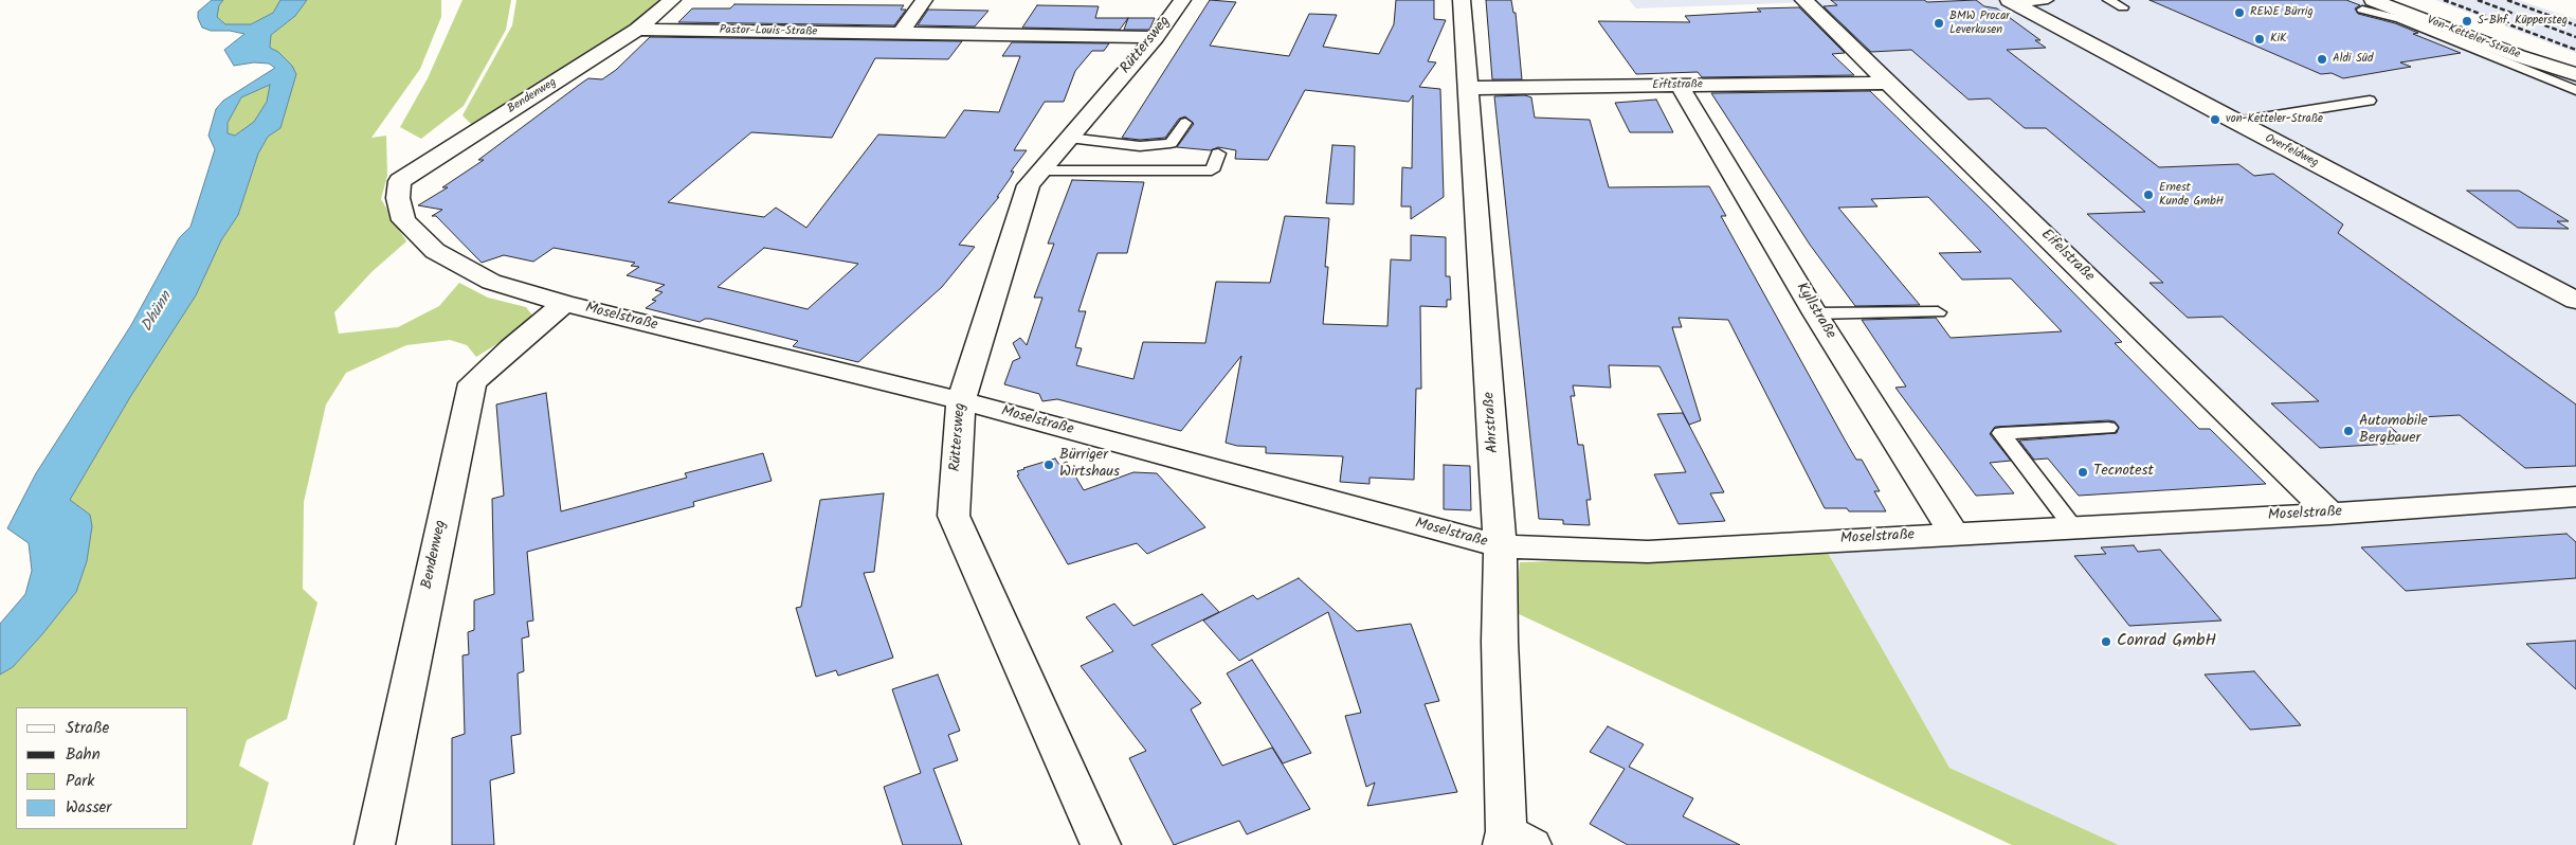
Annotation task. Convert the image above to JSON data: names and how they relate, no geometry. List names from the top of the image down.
{
  "streets": {
    "street": [
      "Pastor-Louis-Straße",
      "Von-Ketteler-Straße",
      "Rüttersweg",
      "Erftstraße",
      "Bendenweg",
      "Overfeldweg",
      "Eifelstraße",
      "Kyllstraße",
      "Moselstraße",
      "Ahrstraße"
    ]
  },
  "crossings": [
    ["Pastor-Louis-Straße", "Rüttersweg"],
    ["Pastor-Louis-Straße", "Bendenweg"],
    ["Rüttersweg", "Moselstraße"],
    ["Erftstraße", "Eifelstraße"],
    ["Erftstraße", "Kyllstraße"],
    ["Erftstraße", "Ahrstraße"],
    ["Bendenweg", "Moselstraße"],
    ["Eifelstraße", "Moselstraße"],
    ["Kyllstraße", "Moselstraße"],
    ["Moselstraße", "Ahrstraße"]
  ],
  "water": ["Dhünn"],
  "places": [
    "REWE Bürrig",
    "S-Bhf. Küppersteg",
    "BMW Procar Leverkusen",
    "KiK",
    "Aldi Süd",
    "von-Ketteler-Straße",
    "Ernest Kunde GmbH",
    "Automobile Bergbauer",
    "Bürriger Wirtshaus",
    "Tecnotest",
    "Conrad GmbH"
  ],
  "legend": [
    "Straße",
    "Bahn",
    "Park",
    "Wasser"
  ]
}
